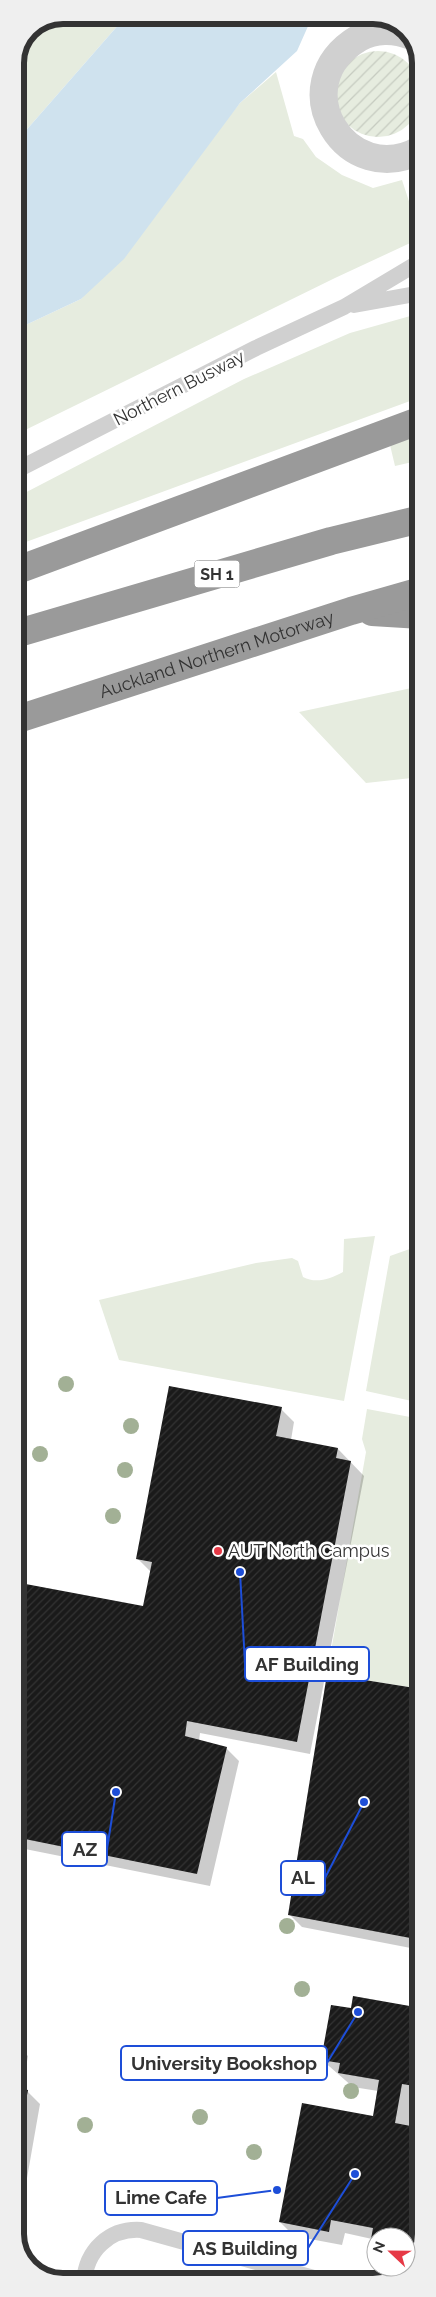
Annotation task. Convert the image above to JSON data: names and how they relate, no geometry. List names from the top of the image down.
{
  "streets": {
    "highway": ["SH 1", "Auckland Northern Motorway"],
    "lane": ["Northern Busway"]
  },
  "places": [
    "AUT North Campus",
    "AF Building",
    "AZ",
    "AL",
    "University Bookshop",
    "AS Building",
    "Lime Cafe"
  ],
  "north": "left"
}
